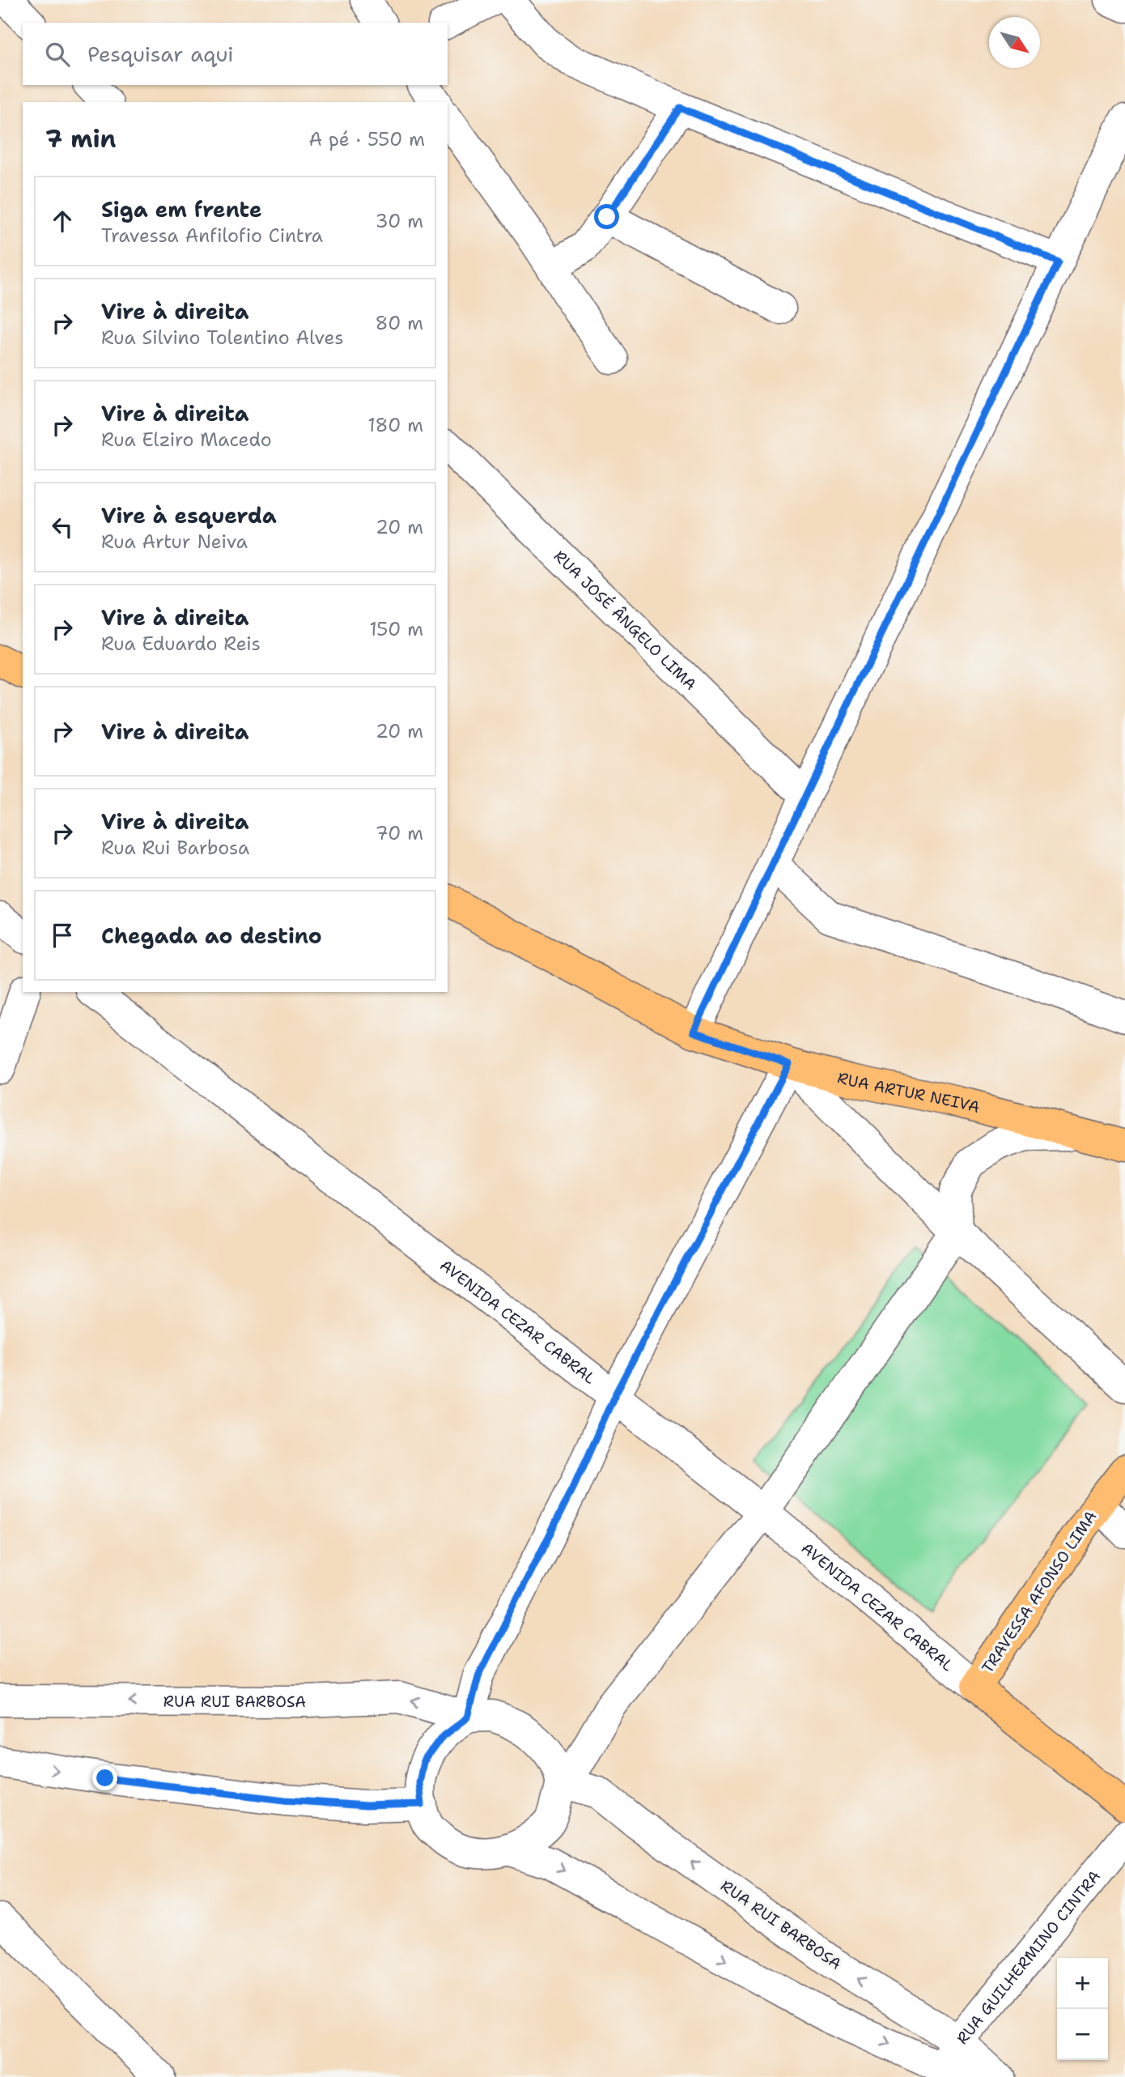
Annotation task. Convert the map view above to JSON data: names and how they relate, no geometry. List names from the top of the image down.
{
  "streets": {
    "main road": ["RUA ARTUR NEIVA", "AVENIDA CEZAR CABRAL", "TRAVESSA AFONSO LIMA"],
    "street": ["RUA JOSÉ ÂNGELO LIMA", "RUA RUI BARBOSA", "RUA GUILHERMINO CINTRA"]
  },
  "crossings": [
    ["AVENIDA CEZAR CABRAL", "TRAVESSA AFONSO LIMA"],
    ["RUA RUI BARBOSA", "RUA GUILHERMINO CINTRA"]
  ],
  "north": "bottom right",
  "page": {
    "search": "Pesquisar aqui",
    "heading": ["7 min", "A pé · 550 m"],
    "list": [
      ["Siga em frente", "Travessa Anfilofio Cintra", "30 m"],
      ["Vire à direita", "Rua Silvino Tolentino Alves", "80 m"],
      ["Vire à direita", "Rua Elziro Macedo", "180 m"],
      ["Vire à esquerda", "Rua Artur Neiva", "20 m"],
      ["Vire à direita", "Rua Eduardo Reis", "150 m"],
      ["Vire à direita", "20 m"],
      ["Vire à direita", "Rua Rui Barbosa", "70 m"],
      "Chegada ao destino"
    ],
    "map_buttons": ["+", "−"]
  }
}
